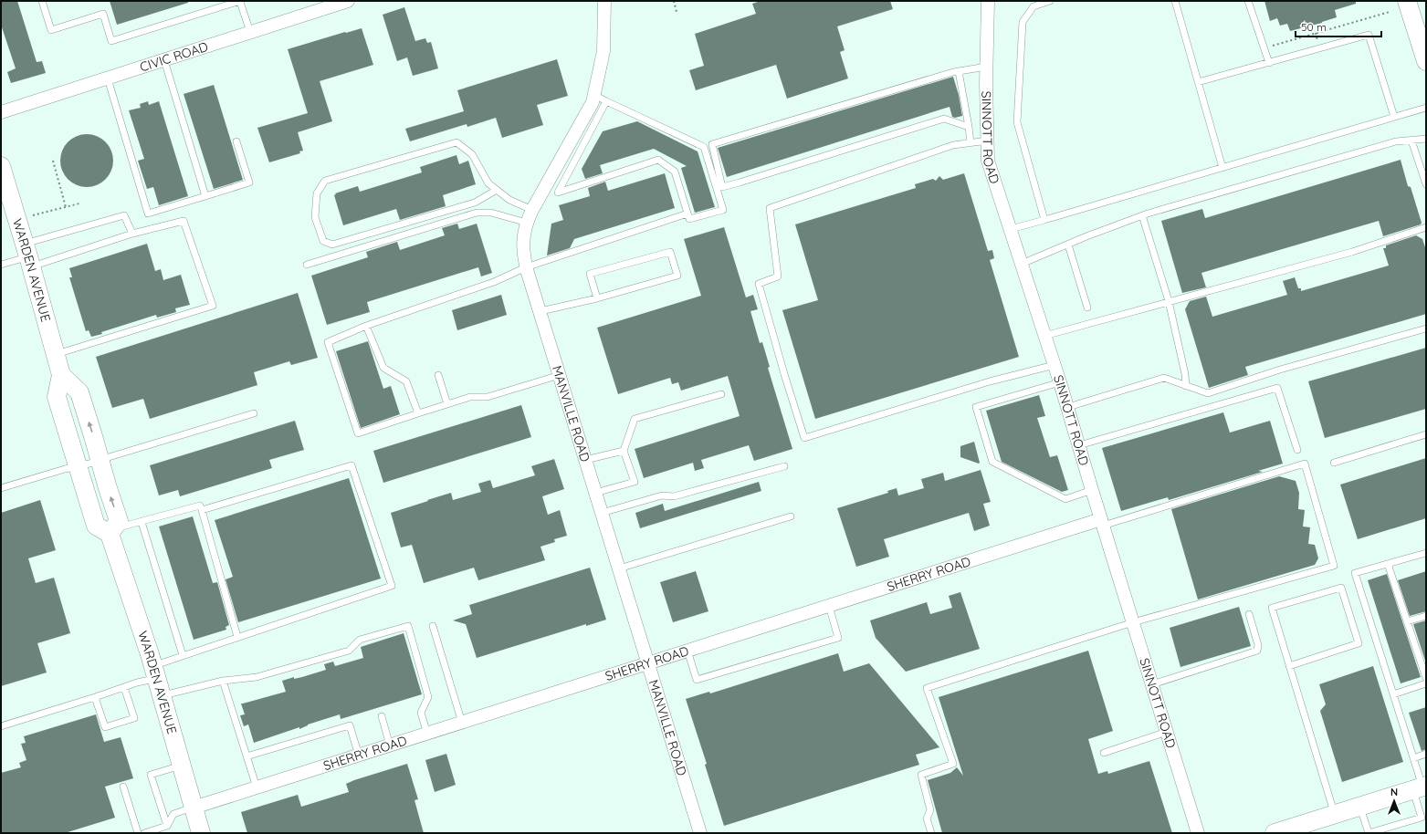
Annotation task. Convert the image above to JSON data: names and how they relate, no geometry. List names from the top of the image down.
{
  "streets": {
    "main road": ["WARDEN AVENUE"],
    "street": [
      "CIVIC ROAD",
      "SINNOTT ROAD",
      "MANVILLE ROAD",
      "SHERRY ROAD"
    ]
  },
  "crossings": [
    ["SINNOTT ROAD", "SHERRY ROAD"],
    ["WARDEN AVENUE", "SHERRY ROAD"],
    ["MANVILLE ROAD", "SHERRY ROAD"]
  ],
  "scale_bar": "50 m",
  "north": "top"
}
